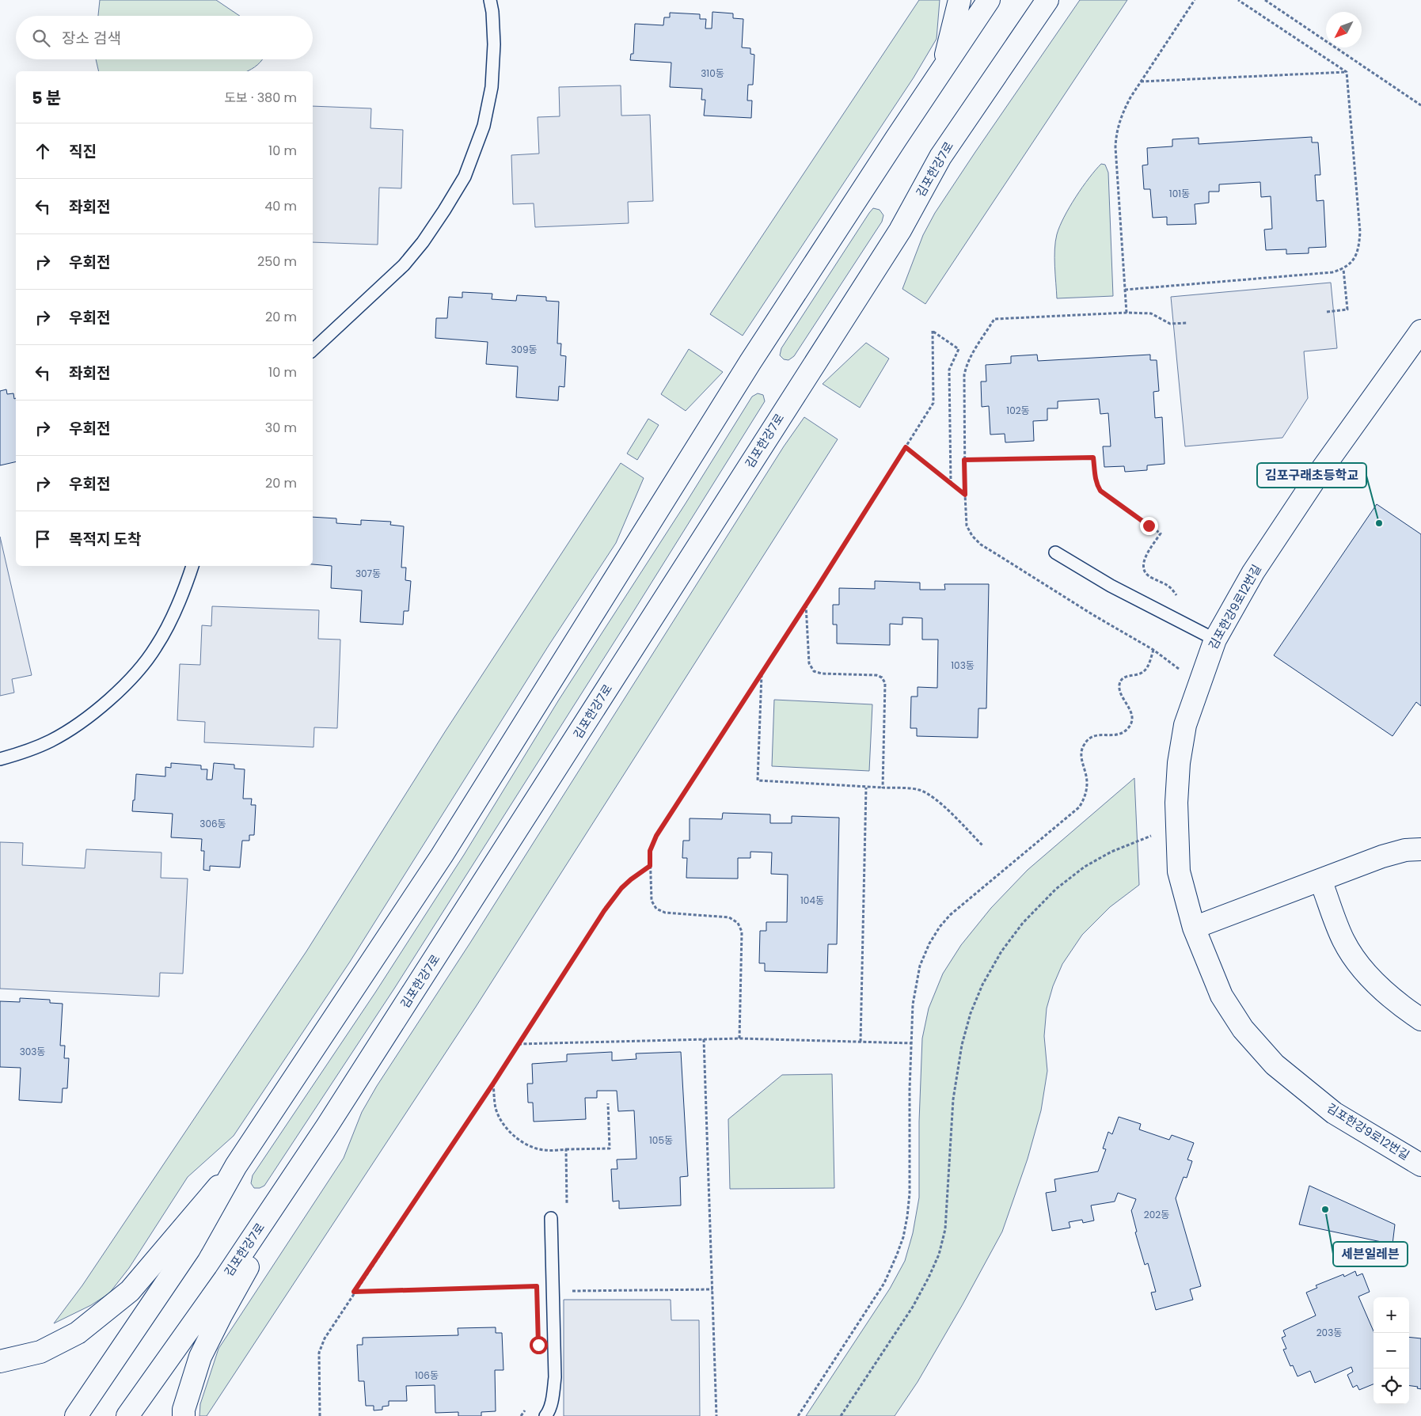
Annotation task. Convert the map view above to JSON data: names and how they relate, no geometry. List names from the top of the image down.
{
  "streets": {
    "main road": ["김포한강7로", "김포한강9로12번길"]
  },
  "places": ["김포구래초등학교", "세븐일레븐"],
  "house_numbers": [
    "310동",
    "101동",
    "309동",
    "102동",
    "307동",
    "103동",
    "306동",
    "104동",
    "303동",
    "105동",
    "202동",
    "203동",
    "106동"
  ],
  "north": "bottom left",
  "page": {
    "search": "장소 검색",
    "heading": ["5 분", "도보 · 380 m"],
    "list": [
      ["직진", "10 m"],
      ["좌회전", "40 m"],
      ["우회전", "250 m"],
      ["우회전", "20 m"],
      ["좌회전", "10 m"],
      ["우회전", "30 m"],
      ["우회전", "20 m"],
      "목적지 도착"
    ],
    "map_buttons": ["+", "−"]
  }
}
